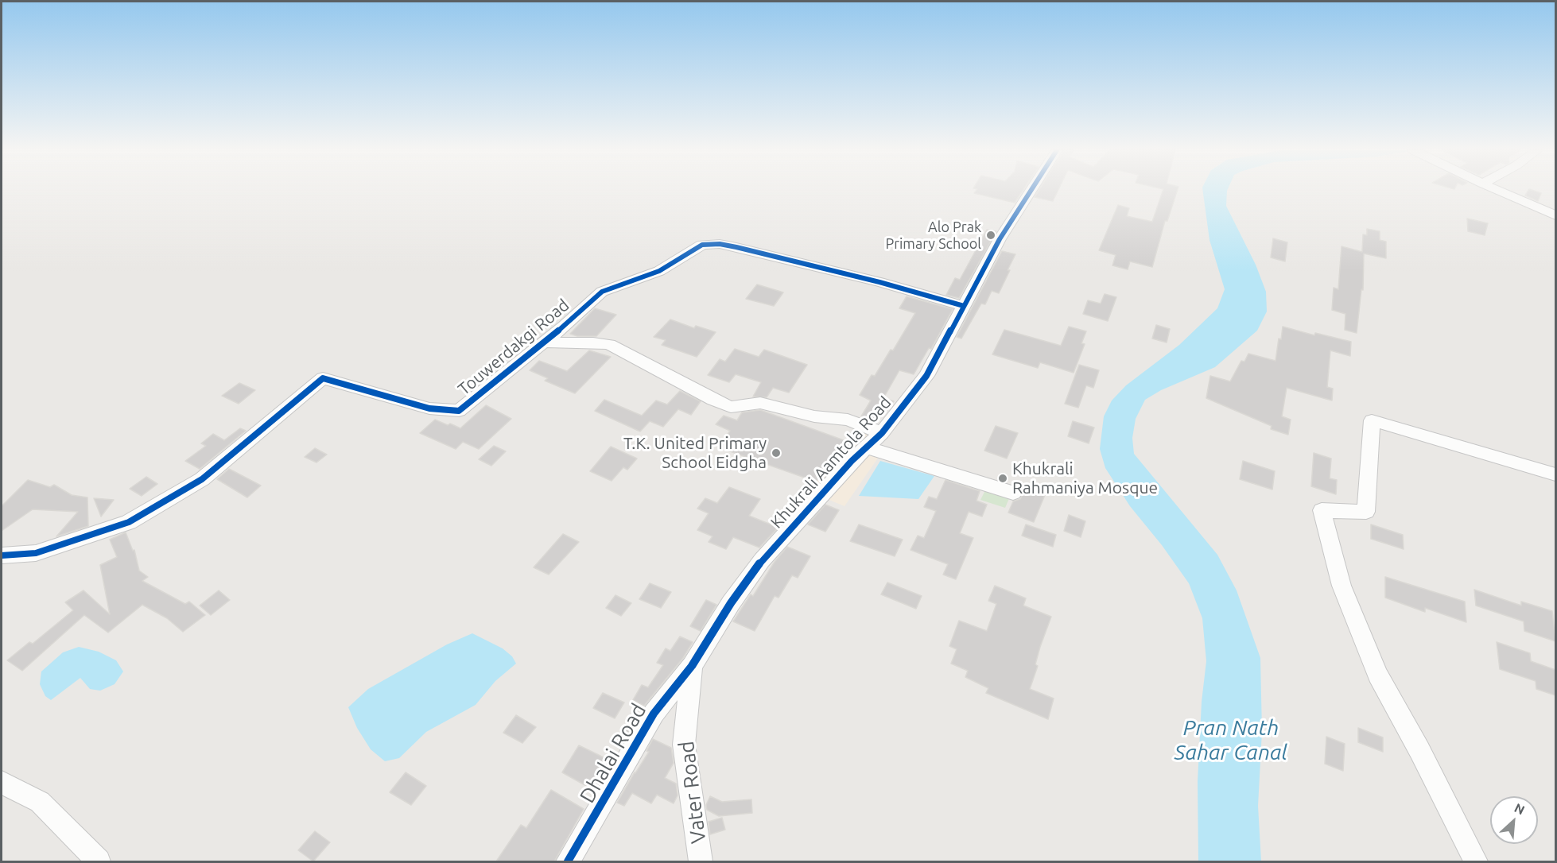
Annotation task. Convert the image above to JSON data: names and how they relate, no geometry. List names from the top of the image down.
{
  "streets": {
    "street": [
      "Touwerdakgi Road",
      "Khukrali Aamtola Road",
      "Dhalai Road",
      "Vater Road"
    ]
  },
  "crossings": [
    ["Touwerdakgi Road", "Khukrali Aamtola Road"],
    ["Khukrali Aamtola Road", "Dhalai Road"],
    ["Khukrali Aamtola Road", "Vater Road"],
    ["Dhalai Road", "Vater Road"]
  ],
  "water": ["Pran Nath Sahar Canal"],
  "places": ["Alo Prak Primary School", "T.K. United Primary School Eidgha", "Khukrali Rahmaniya Mosque"],
  "north": "top right"
}
